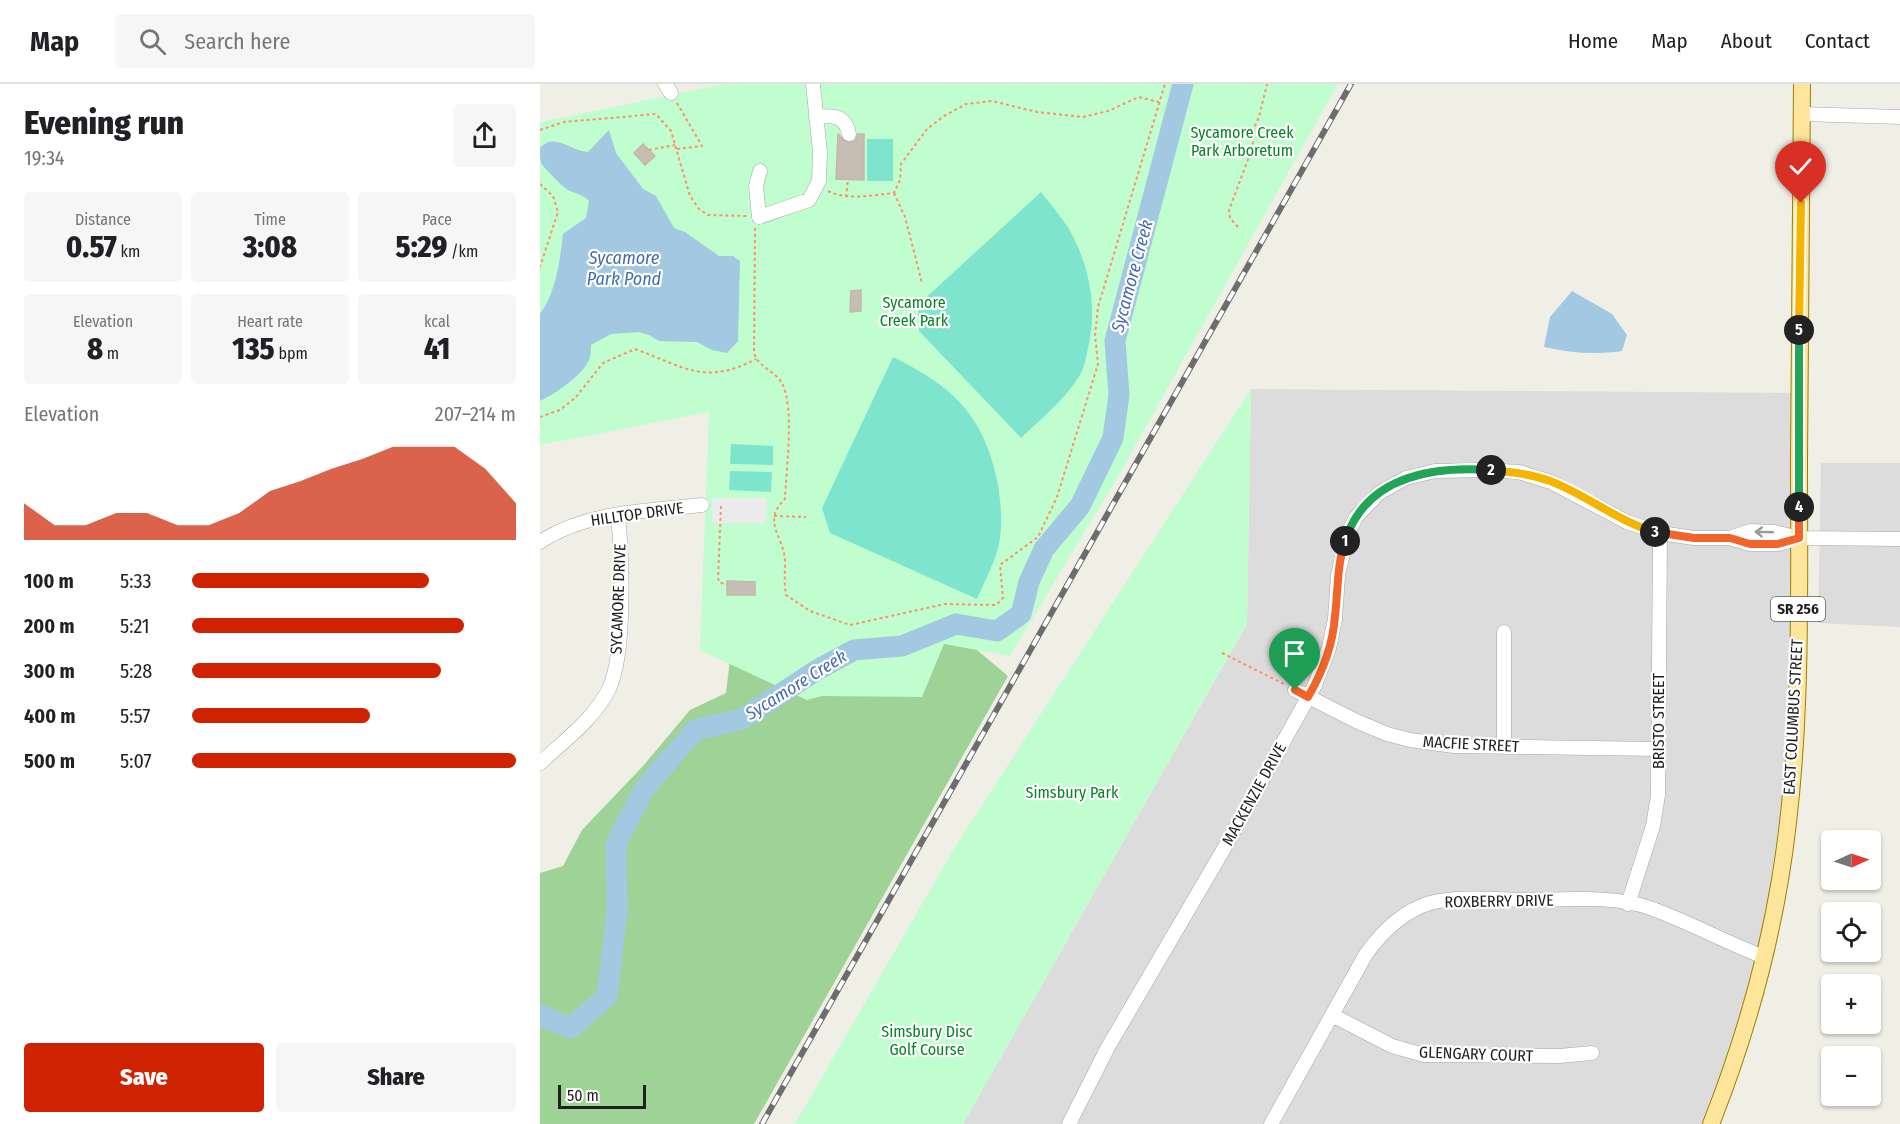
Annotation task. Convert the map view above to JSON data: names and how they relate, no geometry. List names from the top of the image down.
{
  "streets": {
    "main road": ["SR 256", "EAST COLUMBUS STREET"],
    "street": [
      "HILLTOP DRIVE",
      "SYCAMORE DRIVE",
      "BRISTO STREET",
      "MACFIE STREET",
      "MACKENZIE DRIVE",
      "ROXBERRY DRIVE",
      "GLENGARY COURT"
    ]
  },
  "crossings": [
    ["HILLTOP DRIVE", "SYCAMORE DRIVE"],
    ["EAST COLUMBUS STREET", "MACKENZIE DRIVE"],
    ["EAST COLUMBUS STREET", "ROXBERRY DRIVE"],
    ["BRISTO STREET", "MACFIE STREET"],
    ["BRISTO STREET", "MACKENZIE DRIVE"],
    ["BRISTO STREET", "ROXBERRY DRIVE"],
    ["MACFIE STREET", "MACKENZIE DRIVE"],
    ["ROXBERRY DRIVE", "GLENGARY COURT"]
  ],
  "water": ["Sycamore Park Pond", "Sycamore Creek"],
  "parks": [
    "Sycamore Creek Park Arboretum",
    "Sycamore Creek Park",
    "Simsbury Park",
    "Simsbury Disc Golf Course"
  ],
  "scale_bar": "50 m",
  "north": "right",
  "page": {
    "header": "Map",
    "search": "Search here",
    "nav": [
      "Home",
      "Map",
      "About",
      "Contact"
    ],
    "heading": ["Evening run", "19:34"],
    "stats": [
      ["Distance", "0.57 km"],
      ["Time", "3:08"],
      ["Pace", "5:29 /km"],
      ["Elevation", "8 m"],
      ["Heart rate", "135 bpm"],
      ["kcal", "41"]
    ],
    "pins": [
      "5",
      "2",
      "4",
      "3",
      "1"
    ],
    "chart": ["Elevation", "207–214 m"],
    "list": [
      {
        "name": "100 m",
        "note": "5:33"
      },
      {
        "name": "200 m",
        "note": "5:21"
      },
      {
        "name": "300 m",
        "note": "5:28"
      },
      {
        "name": "400 m",
        "note": "5:57"
      },
      {
        "name": "500 m",
        "note": "5:07"
      }
    ],
    "map_buttons": ["+", "−"],
    "buttons": ["Save", "Share"],
    "scale": "50 m"
  }
}
